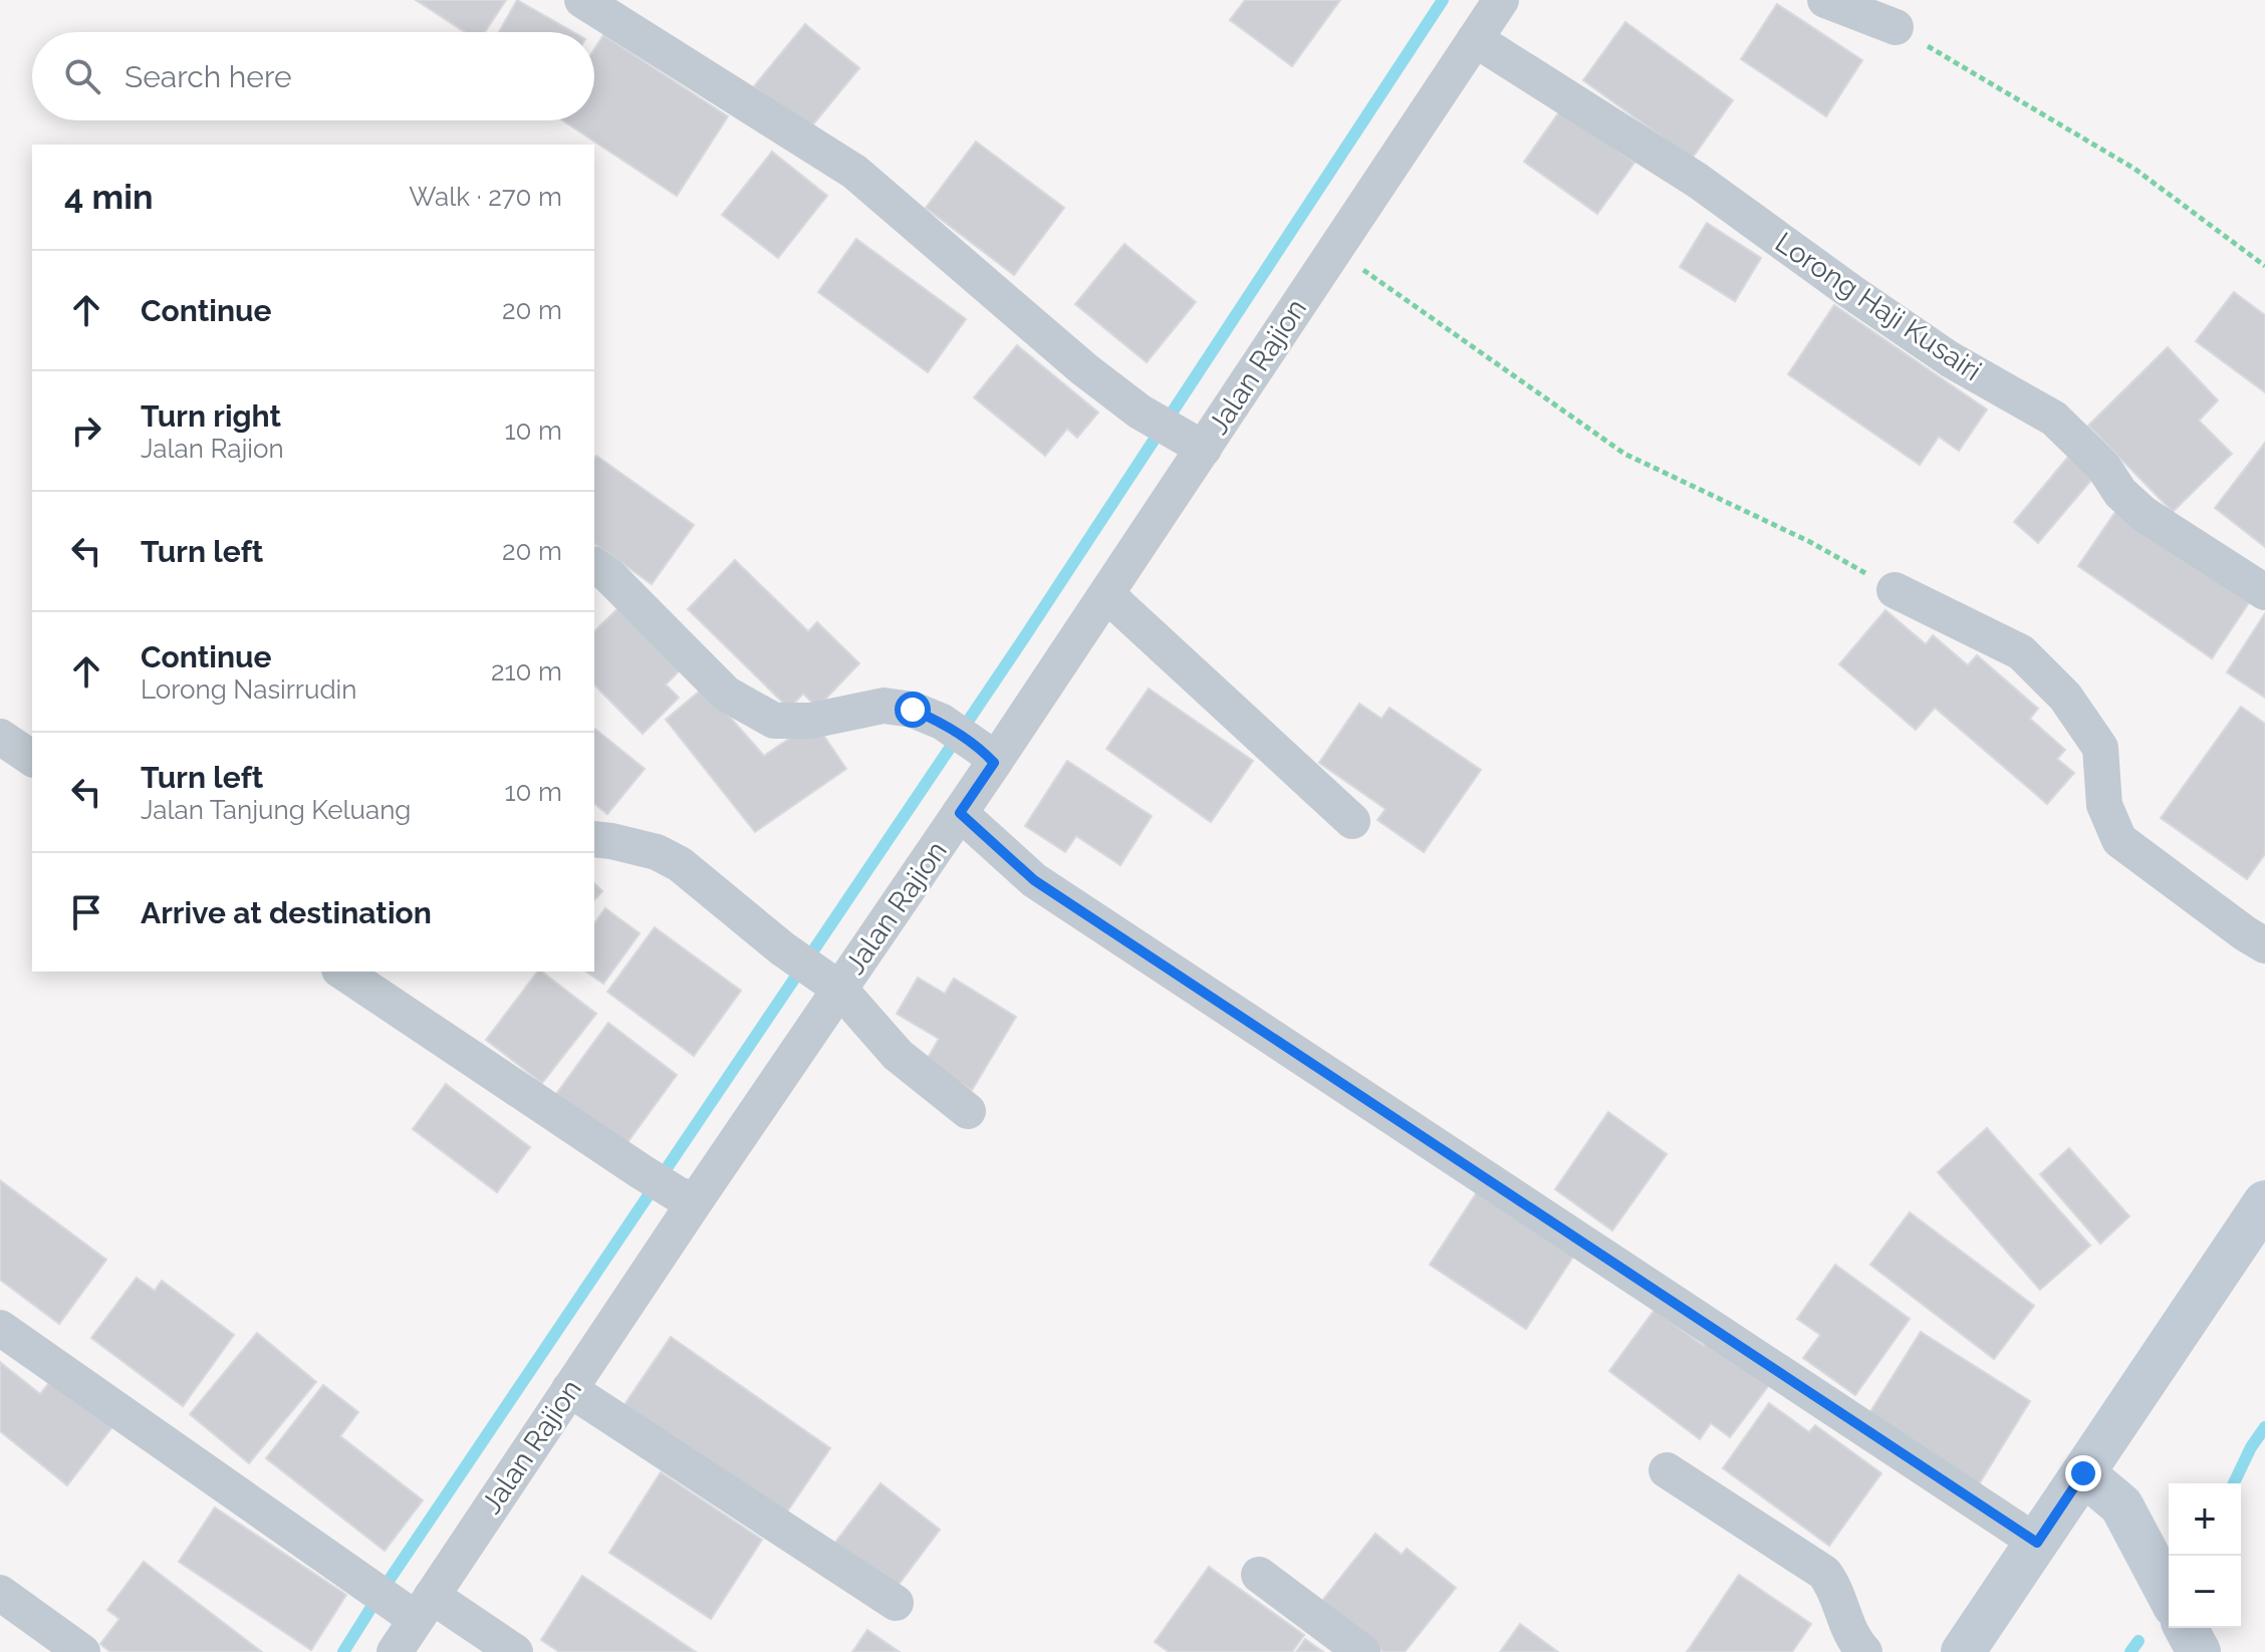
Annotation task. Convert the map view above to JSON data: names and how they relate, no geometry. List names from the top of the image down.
{
  "streets": {
    "street": ["Lorong Haji Kusairi", "Jalan Rajion"]
  },
  "crossings": [
    ["Lorong Haji Kusairi", "Jalan Rajion"]
  ],
  "page": {
    "search": "Search here",
    "heading": ["4 min", "Walk · 270 m"],
    "list": [
      ["Continue", "20 m"],
      ["Turn right", "Jalan Rajion", "10 m"],
      ["Turn left", "20 m"],
      ["Continue", "Lorong Nasirrudin", "210 m"],
      ["Turn left", "Jalan Tanjung Keluang", "10 m"],
      "Arrive at destination"
    ],
    "map_buttons": ["+", "−"]
  }
}
